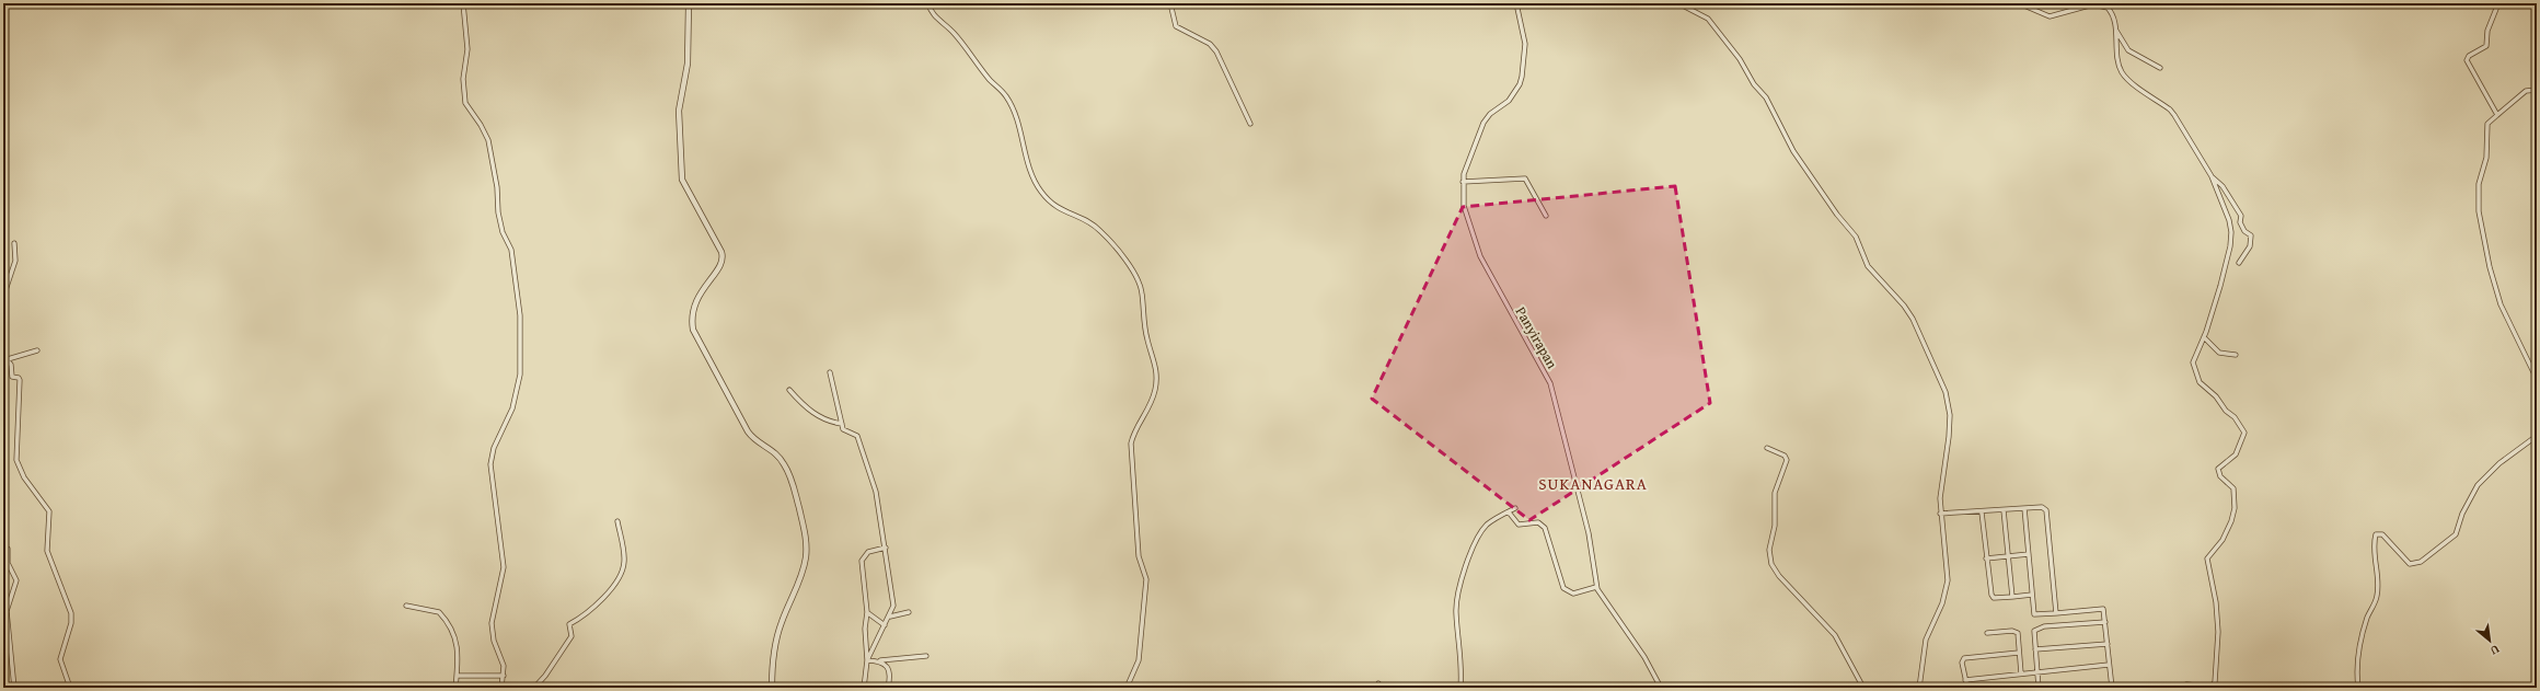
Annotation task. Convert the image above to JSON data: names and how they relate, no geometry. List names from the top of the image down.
{
  "streets": {
    "street": ["Panyirapan"]
  },
  "districts": ["SUKANAGARA"],
  "north": "bottom right"
}
